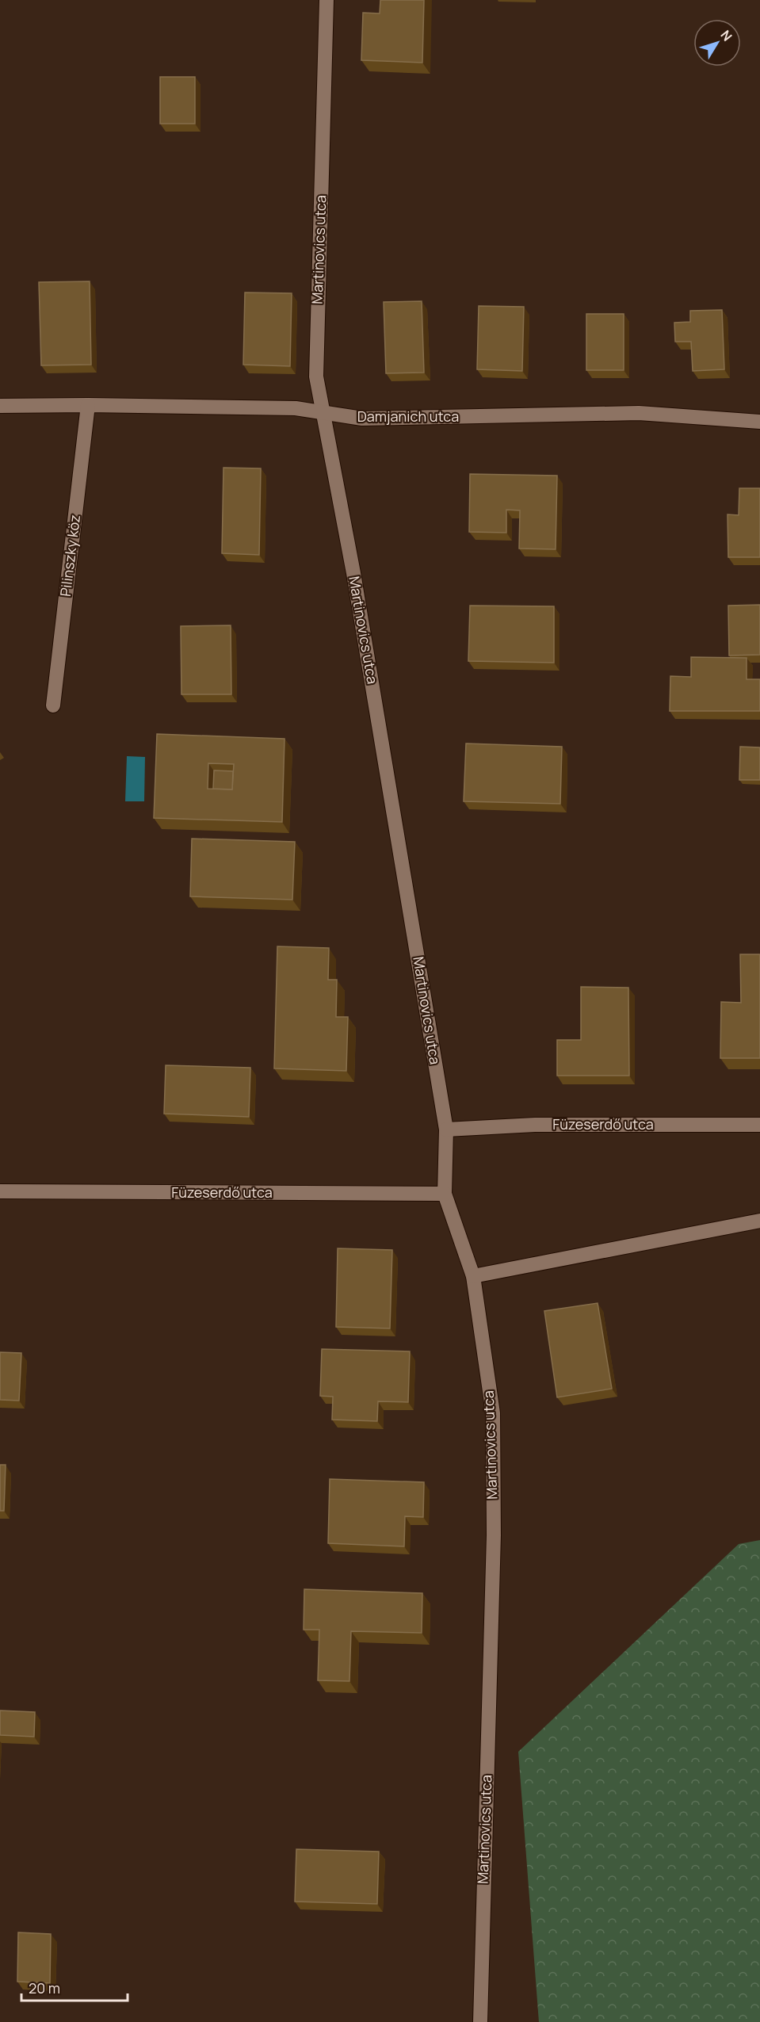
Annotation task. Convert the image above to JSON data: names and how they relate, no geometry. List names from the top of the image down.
{
  "streets": {
    "street": [
      "Martinovics utca",
      "Damjanich utca",
      "Pilinszky köz",
      "Füzeserdő utca"
    ]
  },
  "crossings": [
    ["Martinovics utca", "Damjanich utca"],
    ["Martinovics utca", "Füzeserdő utca"],
    ["Damjanich utca", "Pilinszky köz"]
  ],
  "scale_bar": "20 m",
  "north": "top right"
}
